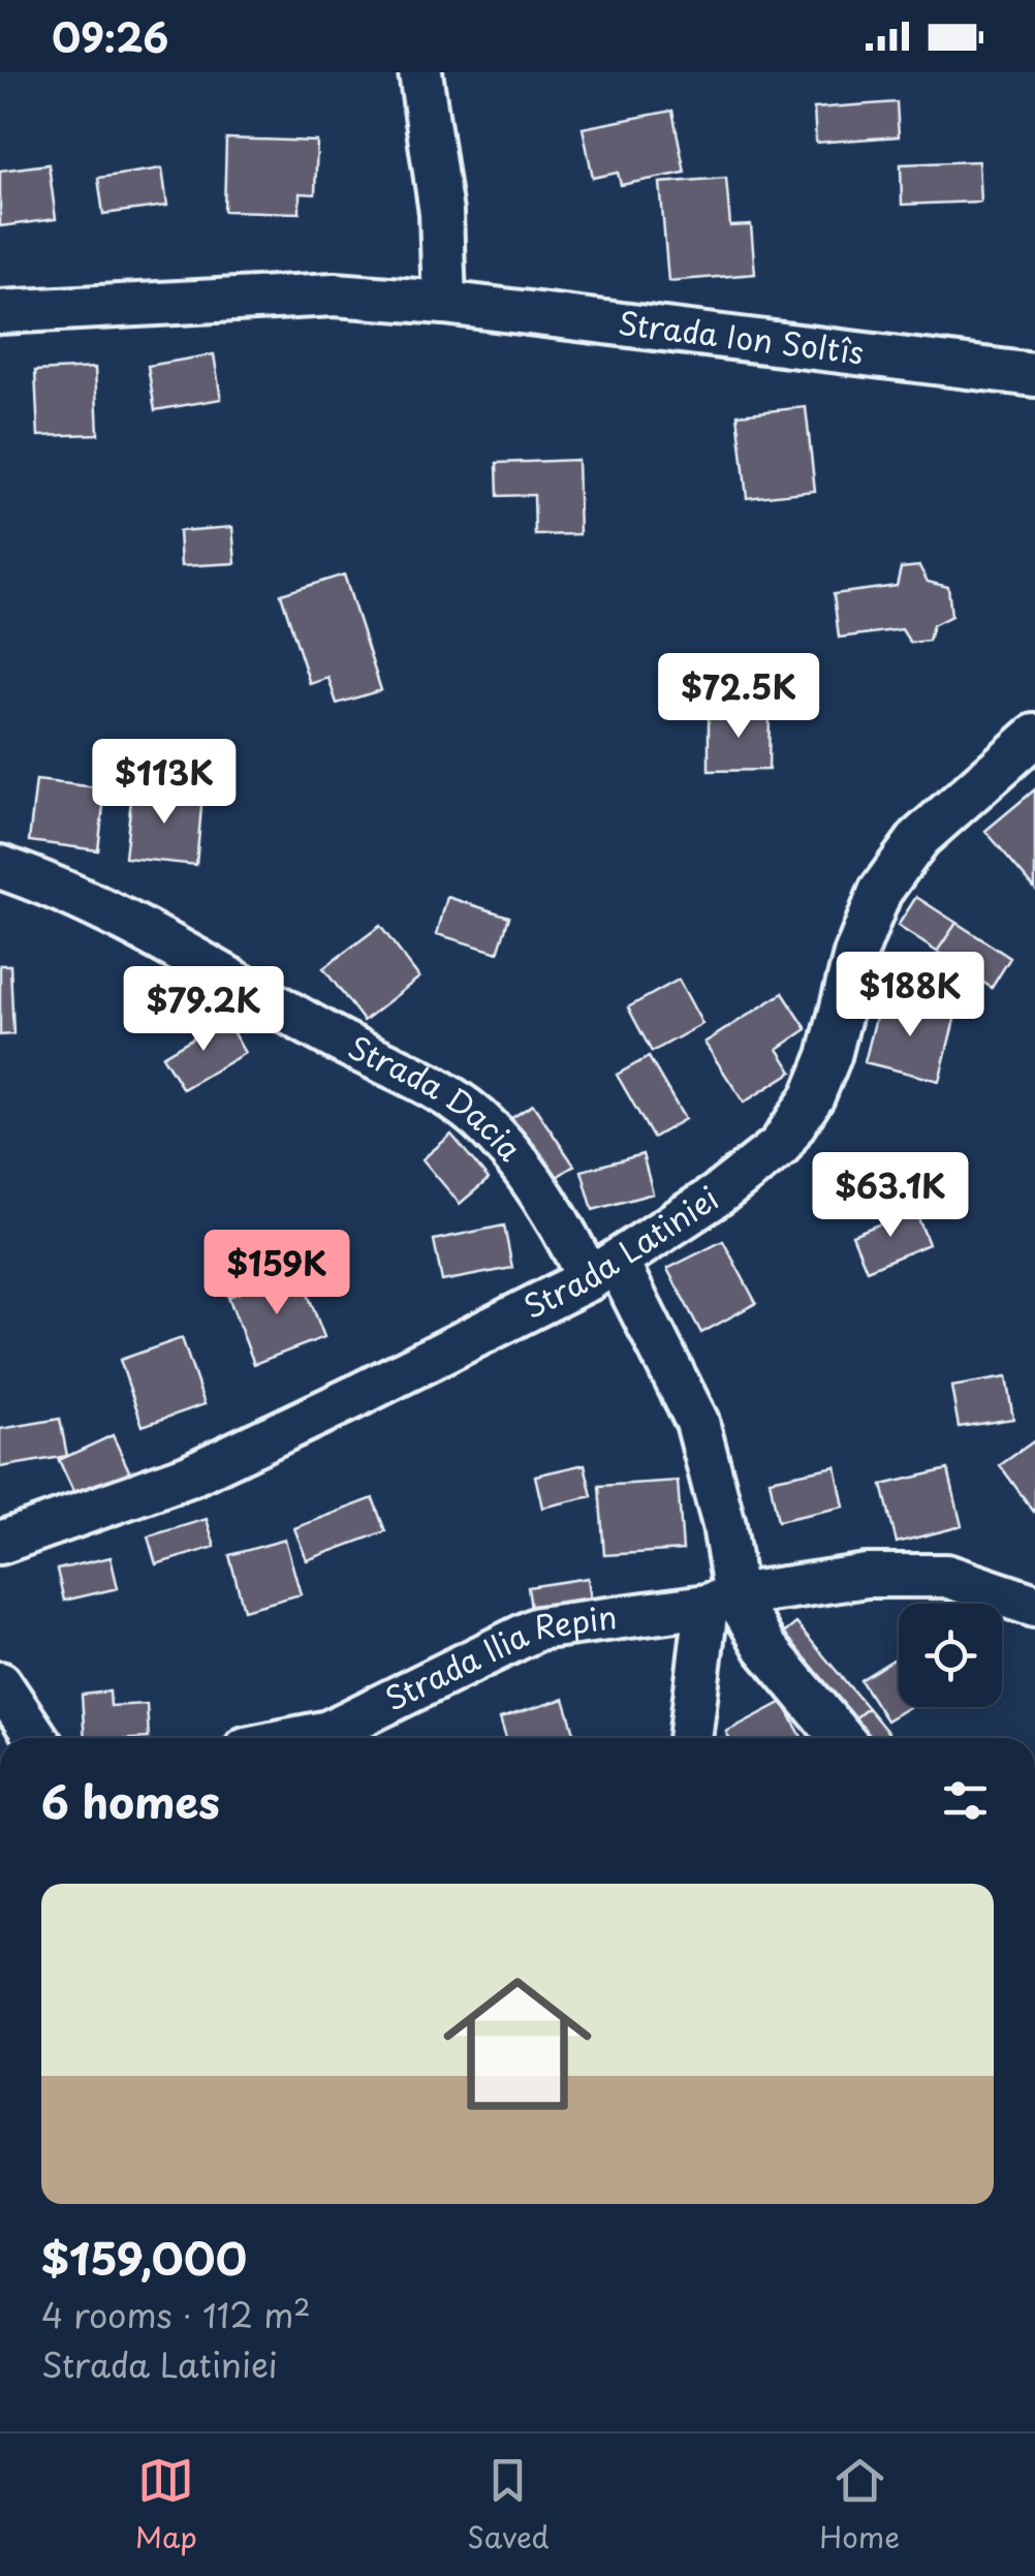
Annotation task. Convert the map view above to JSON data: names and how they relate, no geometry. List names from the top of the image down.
{
  "streets": {
    "street": [
      "Strada Ion Soltîs",
      "Strada Dacia",
      "Strada Latiniei",
      "Strada Ilia Repin"
    ]
  },
  "crossings": [
    ["Strada Dacia", "Strada Latiniei"]
  ],
  "page": {
    "status": "09:26",
    "price": [
      "$72.5K",
      "$113K",
      "$188K",
      "$79.2K",
      "$63.1K",
      "$159K"
    ],
    "heading": "6 homes",
    "list": [
      {
        "name": "$159,000",
        "note": "4 rooms · 112 m² · Strada Latiniei"
      }
    ],
    "tabs": ["Map", "Saved", "Home"]
  }
}
